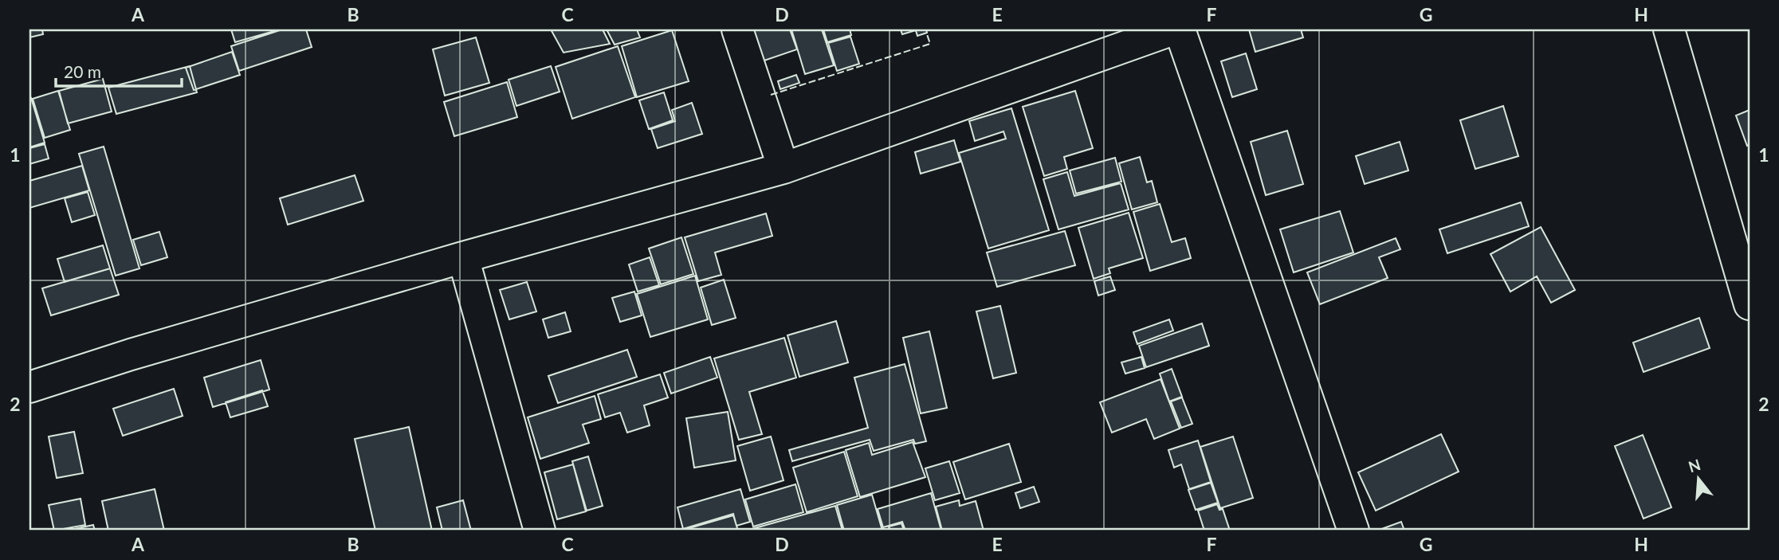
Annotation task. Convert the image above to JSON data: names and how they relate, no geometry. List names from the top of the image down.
{
  "scale_bar": "20 m",
  "north": "top",
  "grid": {
    "columns": [
      "A",
      "B",
      "C",
      "D",
      "E",
      "F",
      "G",
      "H"
    ],
    "rows": ["1", "2"]
  }
}
